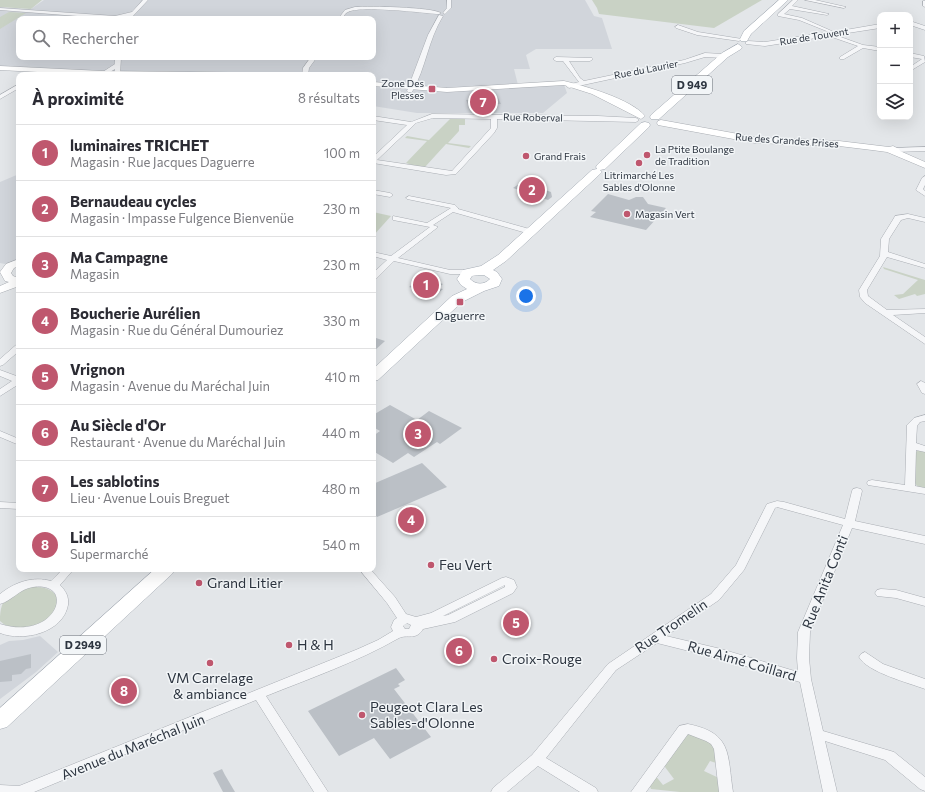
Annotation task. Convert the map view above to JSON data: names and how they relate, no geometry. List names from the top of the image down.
{
  "streets": {
    "main road": ["D 949", "D 2949"],
    "street": [
      "Rue de Touvent",
      "Rue du Laurier",
      "Rue Roberval",
      "Rue des Grandes Prises",
      "Rue Anita Conti",
      "Rue Tromelin",
      "Rue Aimé Coillard",
      "Avenue du Maréchal Juin"
    ]
  },
  "crossings": [
    ["Rue de Touvent", "D 949"],
    ["Rue du Laurier", "D 949"],
    ["D 949", "Rue des Grandes Prises"],
    ["Rue Anita Conti", "Rue Tromelin"],
    ["Rue Anita Conti", "Rue Aimé Coillard"],
    ["Rue Tromelin", "Rue Aimé Coillard"]
  ],
  "places": {
    "transit": ["Zone Des Plesses", "Daguerre"],
    "other": [
      "La Ptite Boulange de Tradition",
      "Grand Frais",
      "Litrimarché Les Sables d'Olonne",
      "Magasin Vert",
      "Feu Vert",
      "Grand Litier",
      "H & H",
      "Croix-Rouge",
      "VM Carrelage & ambiance",
      "Peugeot Clara Les Sables-d'Olonne"
    ]
  },
  "page": {
    "map_buttons": ["+", "−"],
    "search": "Rechercher",
    "heading": ["À proximité", "8 résultats"],
    "pins": [
      "7",
      "2",
      "1",
      "3",
      "4",
      "5",
      "6",
      "8"
    ],
    "list": [
      {
        "mark": "1",
        "name": "luminaires TRICHET",
        "note": "Magasin · Rue Jacques Daguerre",
        "value": "100 m"
      },
      {
        "mark": "2",
        "name": "Bernaudeau cycles",
        "note": "Magasin · Impasse Fulgence Bienvenüe",
        "value": "230 m"
      },
      {
        "mark": "3",
        "name": "Ma Campagne",
        "note": "Magasin",
        "value": "230 m"
      },
      {
        "mark": "4",
        "name": "Boucherie Aurélien",
        "note": "Magasin · Rue du Général Dumouriez",
        "value": "330 m"
      },
      {
        "mark": "5",
        "name": "Vrignon",
        "note": "Magasin · Avenue du Maréchal Juin",
        "value": "410 m"
      },
      {
        "mark": "6",
        "name": "Au Siècle d'Or",
        "note": "Restaurant · Avenue du Maréchal Juin",
        "value": "440 m"
      },
      {
        "mark": "7",
        "name": "Les sablotins",
        "note": "Lieu · Avenue Louis Breguet",
        "value": "480 m"
      },
      {
        "mark": "8",
        "name": "Lidl",
        "note": "Supermarché",
        "value": "540 m"
      }
    ]
  }
}
